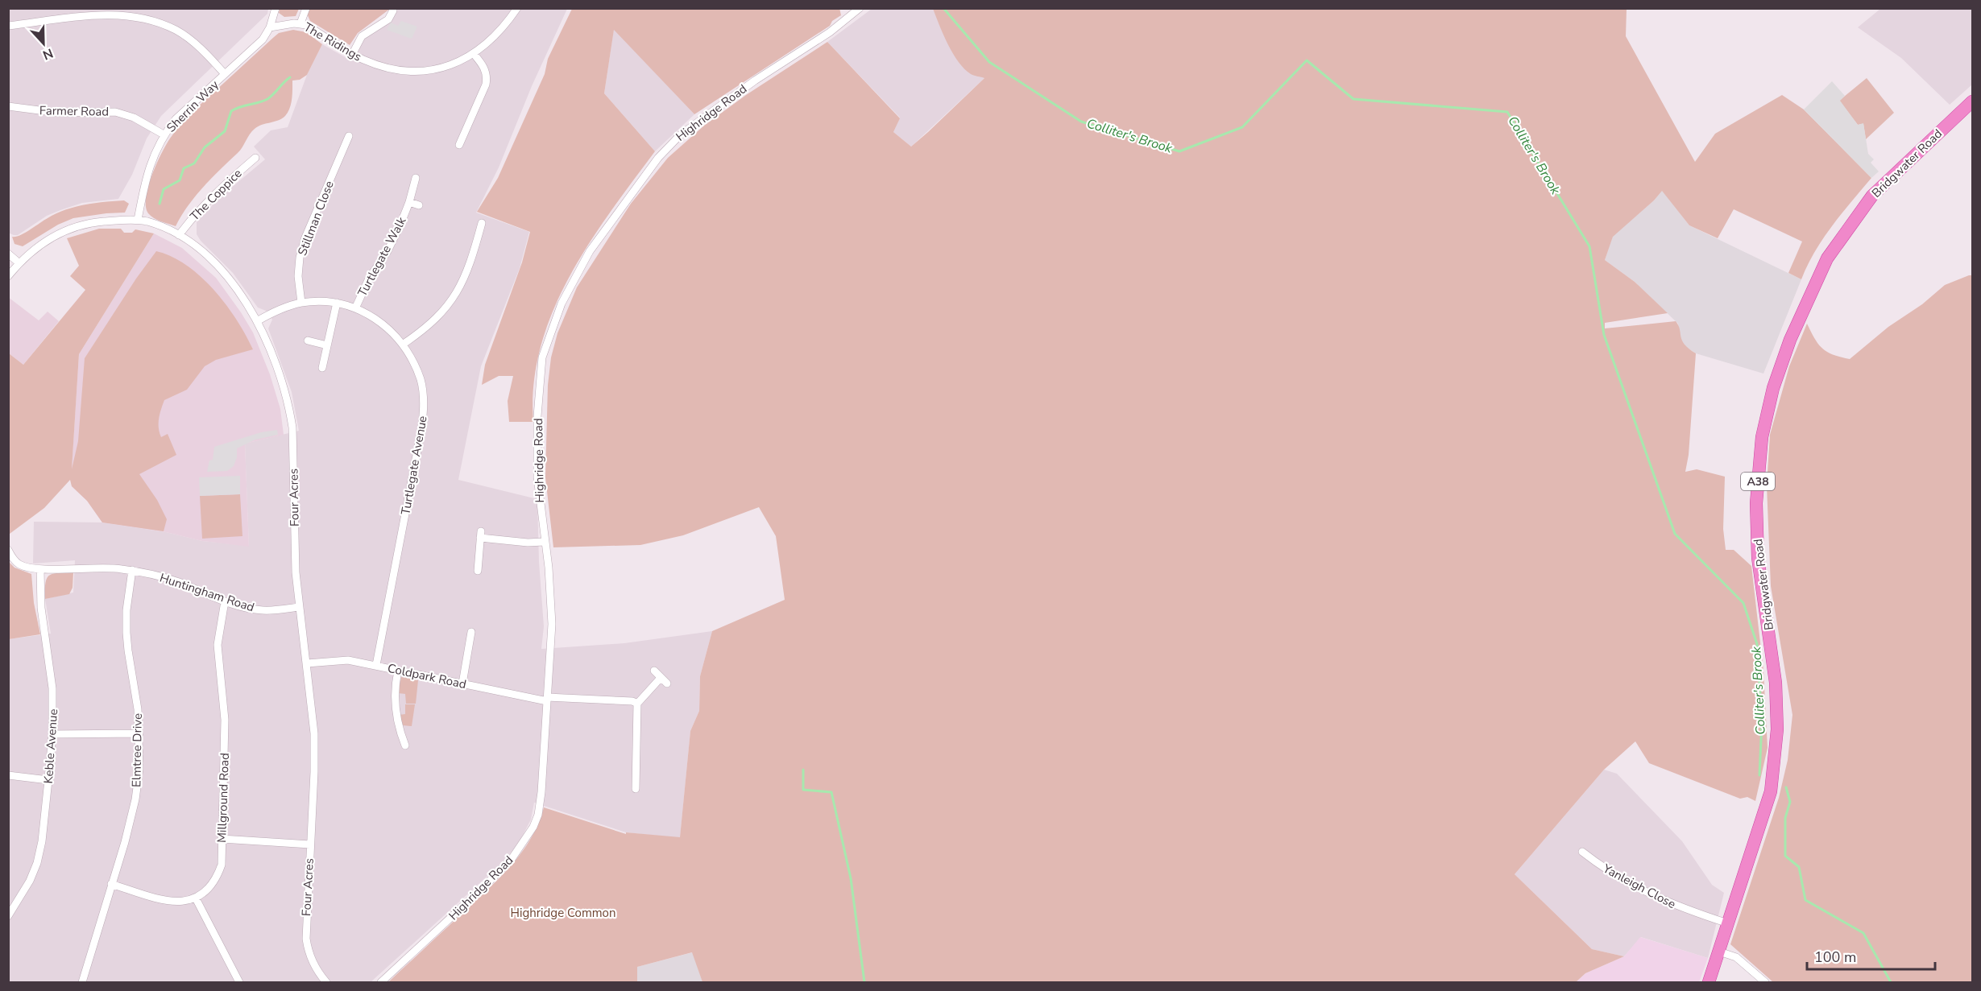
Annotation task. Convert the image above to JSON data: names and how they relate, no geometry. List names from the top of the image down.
{
  "streets": {
    "highway": ["Bridgwater Road", "A38"],
    "street": [
      "The Ridings",
      "Sherrin Way",
      "Farmer Road",
      "Highridge Road",
      "The Coppice",
      "Stillman Close",
      "Turtlegate Walk",
      "Turtlegate Avenue",
      "Four Acres",
      "Huntingham Road",
      "Coldpark Road",
      "Keble Avenue",
      "Elmtree Drive",
      "Millground Road",
      "Yanleigh Close"
    ]
  },
  "crossings": [
    ["The Ridings", "Sherrin Way"],
    ["Sherrin Way", "Farmer Road"],
    ["Sherrin Way", "Four Acres"],
    ["Highridge Road", "Coldpark Road"],
    ["Bridgwater Road", "Yanleigh Close"],
    ["The Coppice", "Four Acres"],
    ["Stillman Close", "Turtlegate Avenue"],
    ["Turtlegate Walk", "Turtlegate Avenue"],
    ["Turtlegate Avenue", "Four Acres"],
    ["Turtlegate Avenue", "Coldpark Road"],
    ["Four Acres", "Huntingham Road"],
    ["Four Acres", "Coldpark Road"],
    ["Huntingham Road", "Keble Avenue"],
    ["Huntingham Road", "Elmtree Drive"],
    ["Huntingham Road", "Millground Road"]
  ],
  "water": ["Colliter's Brook"],
  "parks": ["Highridge Common"],
  "scale_bar": "100 m",
  "north": "bottom"
}
